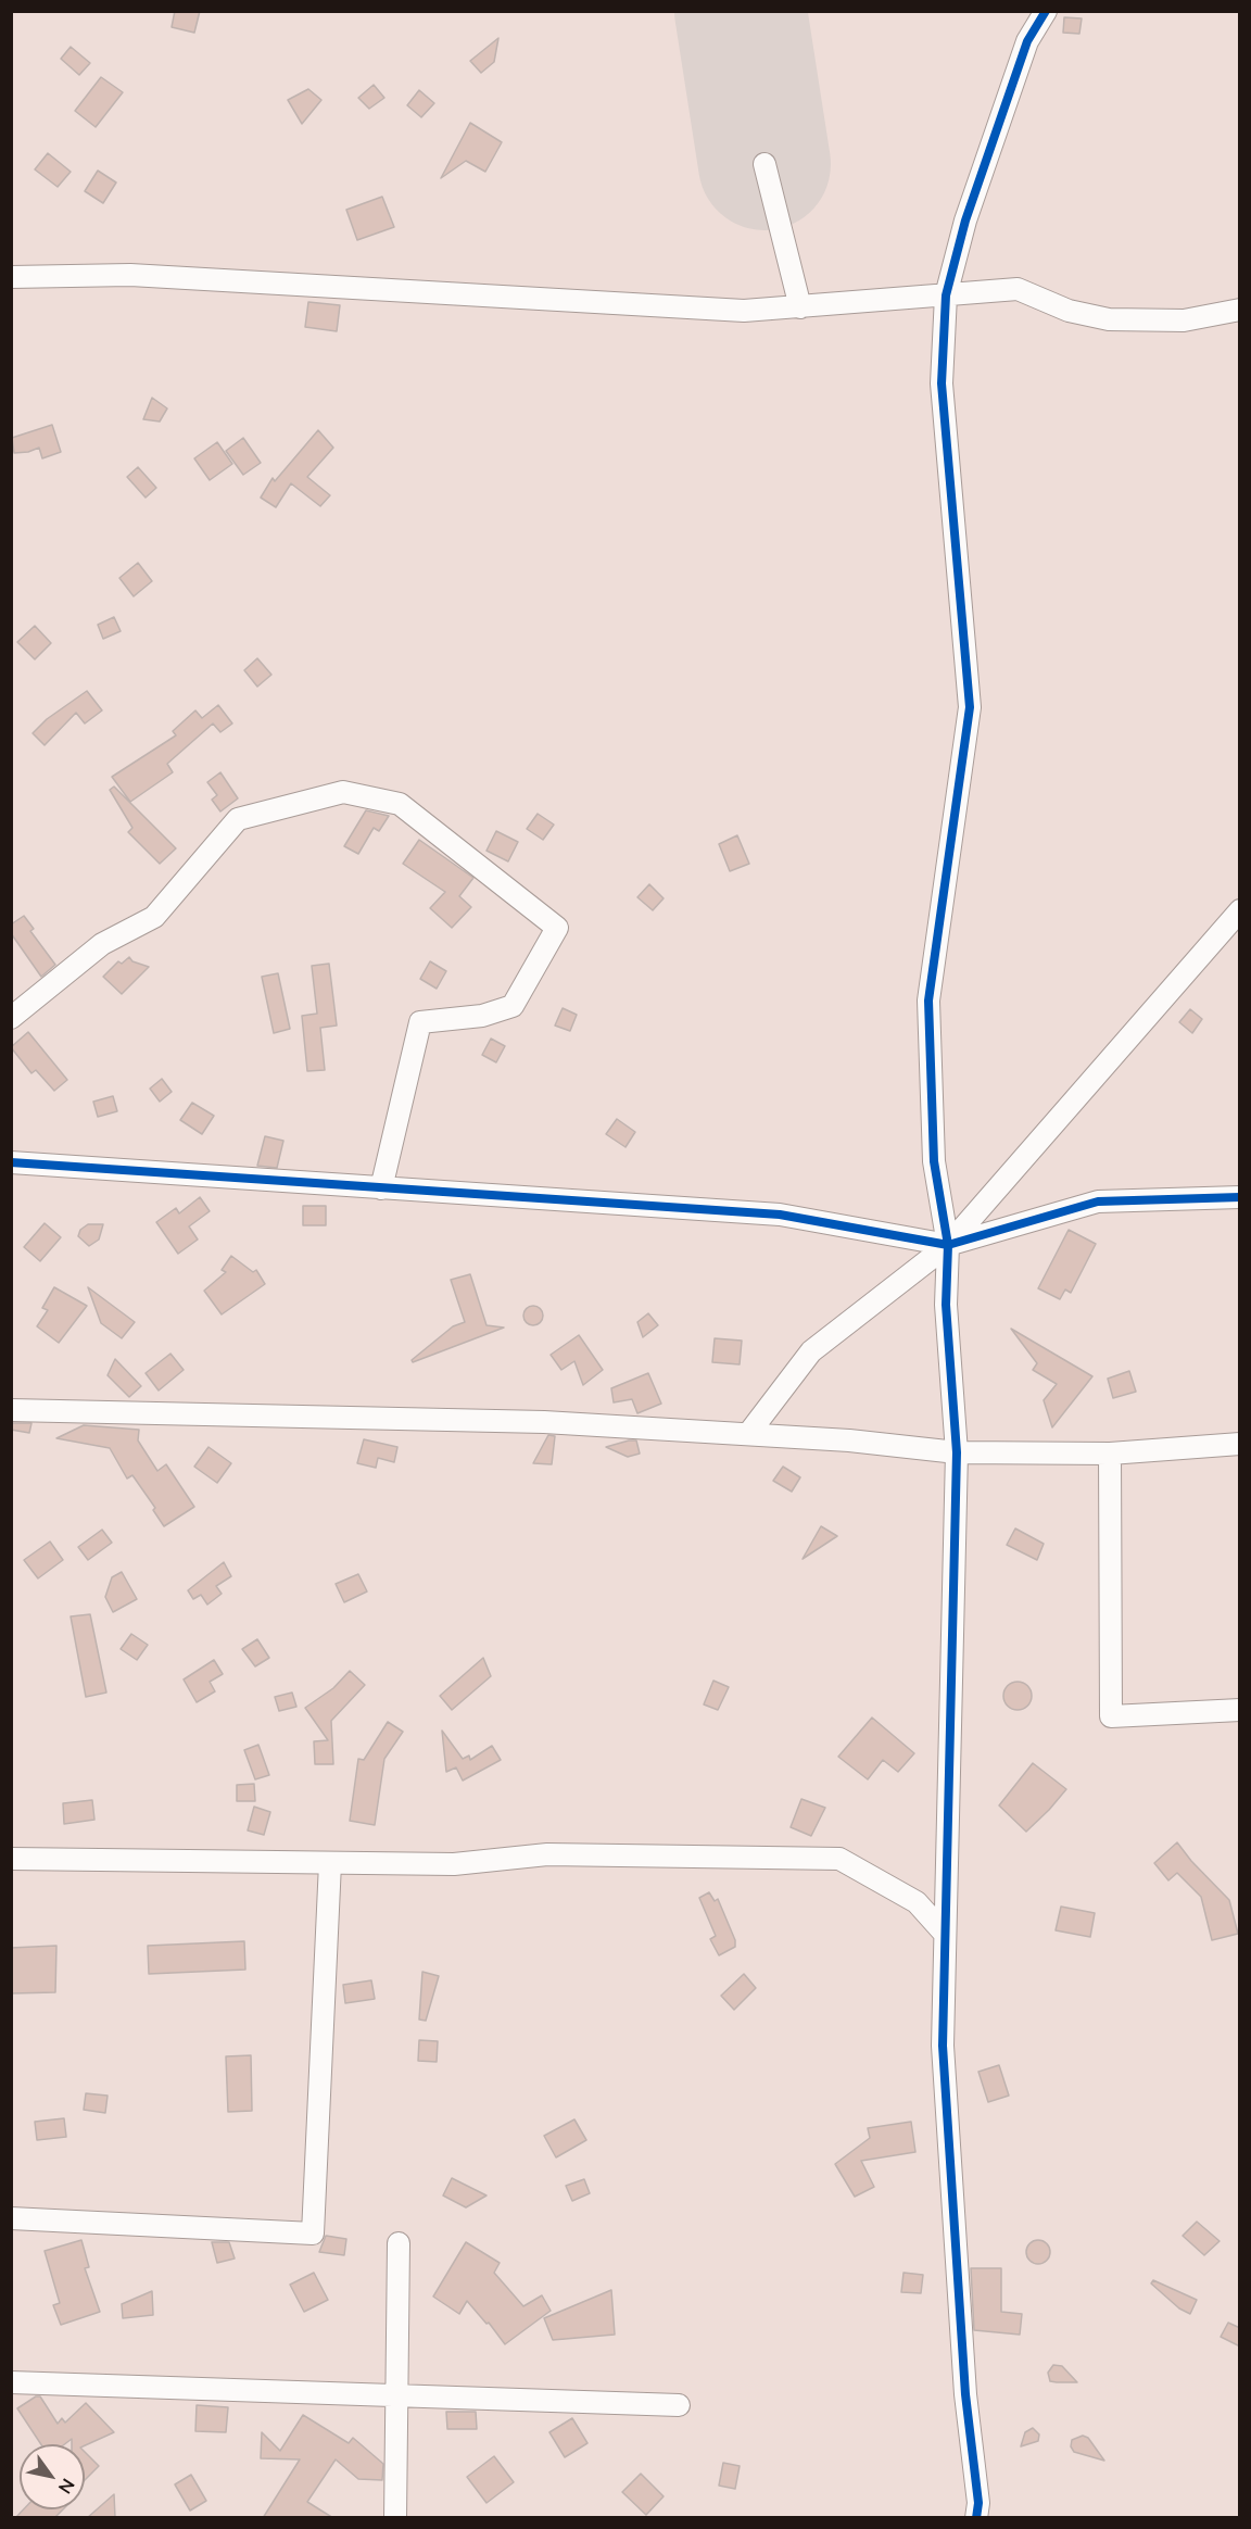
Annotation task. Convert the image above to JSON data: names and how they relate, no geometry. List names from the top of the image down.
{
  "north": "bottom right"
}
